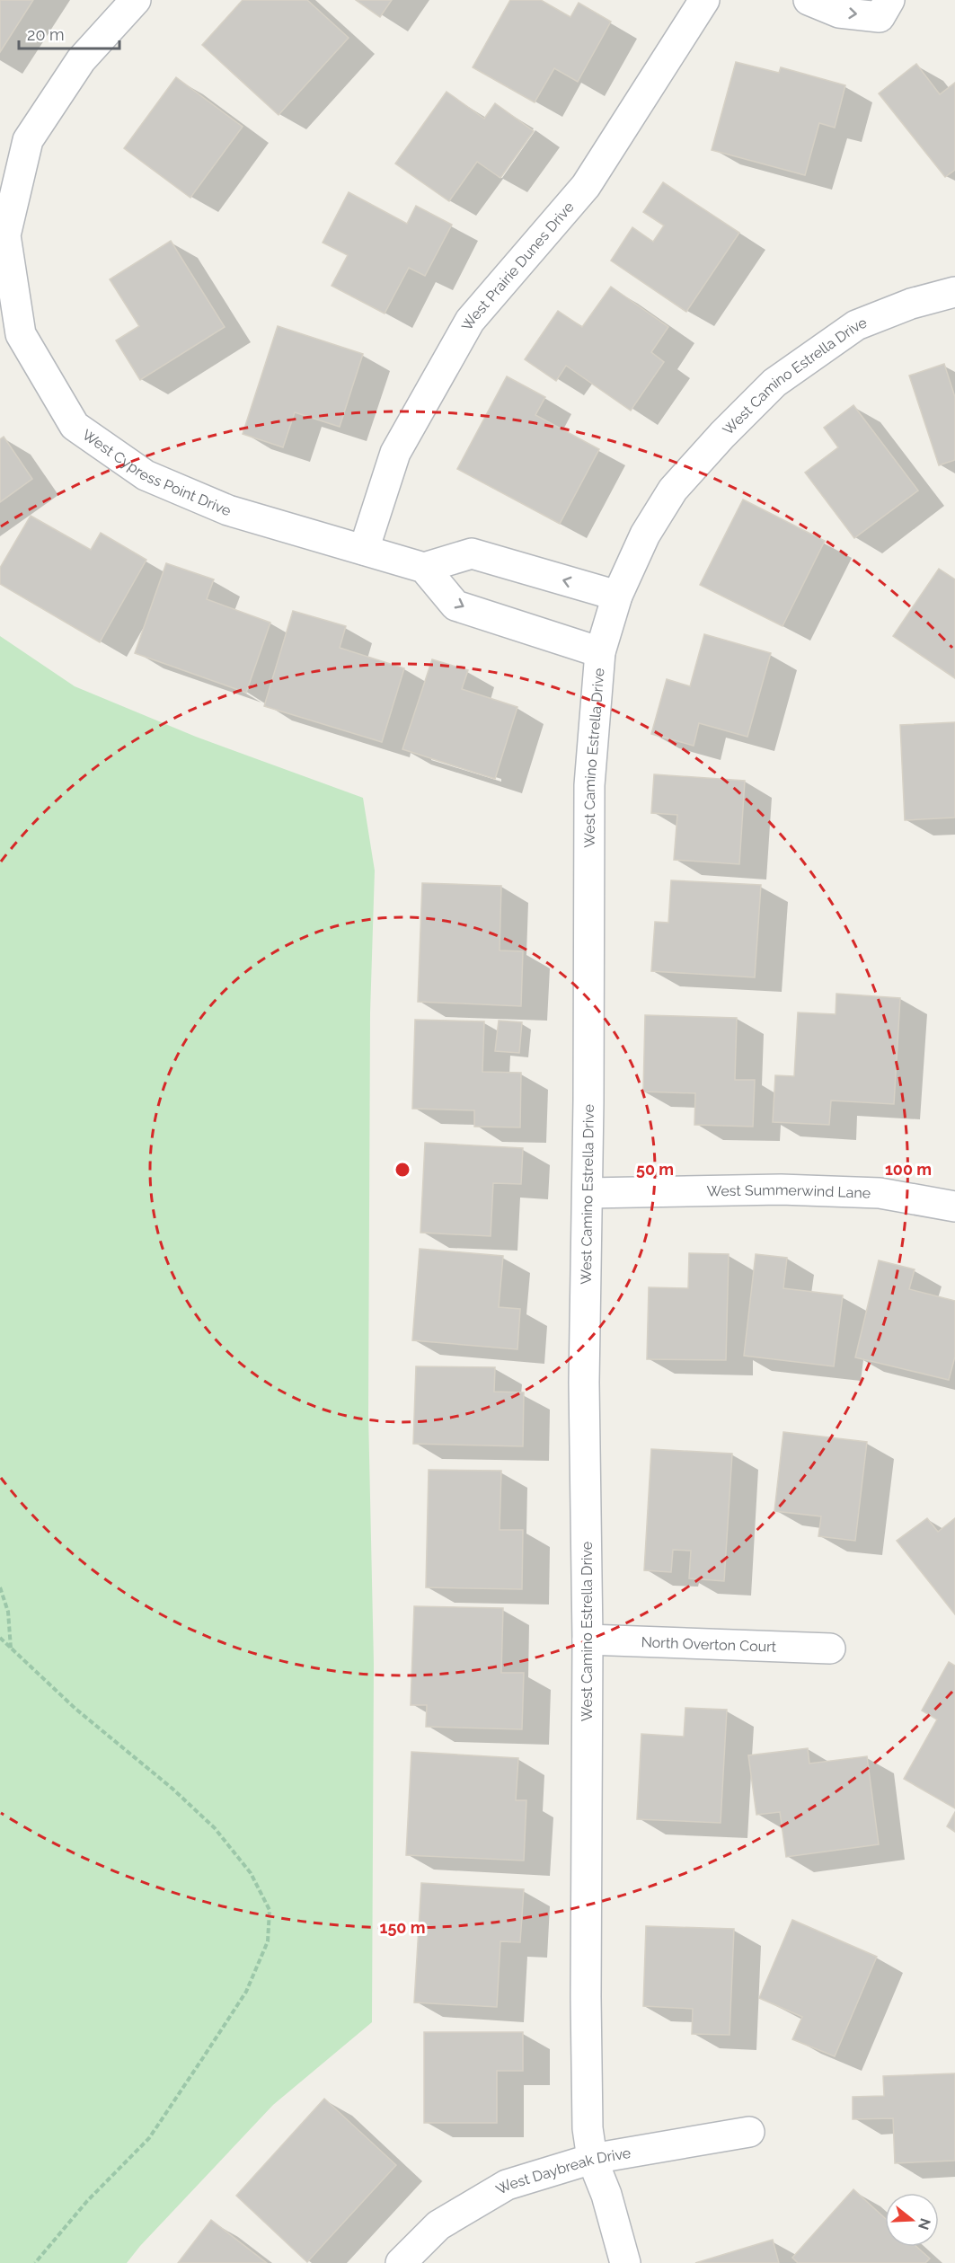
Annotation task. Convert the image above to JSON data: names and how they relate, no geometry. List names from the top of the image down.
{
  "streets": {
    "street": [
      "West Prairie Dunes Drive",
      "West Camino Estrella Drive",
      "West Cypress Point Drive",
      "West Summerwind Lane",
      "North Overton Court",
      "West Daybreak Drive"
    ]
  },
  "crossings": [
    ["West Prairie Dunes Drive", "West Cypress Point Drive"],
    ["West Camino Estrella Drive", "West Summerwind Lane"],
    ["West Camino Estrella Drive", "North Overton Court"],
    ["West Camino Estrella Drive", "West Daybreak Drive"]
  ],
  "scale_bar": "20 m",
  "north": "right",
  "rings": ["50 m", "100 m", "150 m"]
}
